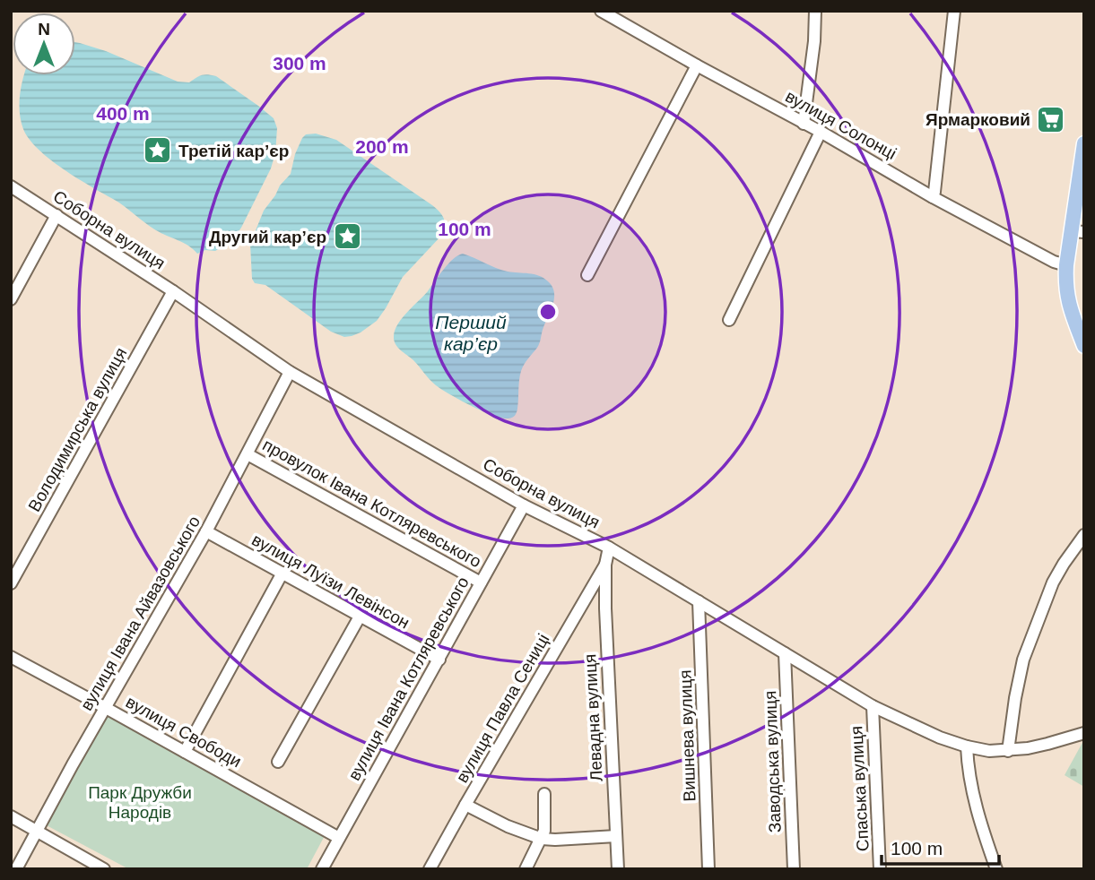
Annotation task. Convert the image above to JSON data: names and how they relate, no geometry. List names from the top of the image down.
{
  "streets": {
    "street": [
      "вулиця Солонці",
      "Соборна вулиця",
      "Володимирська вулиця",
      "провулок Івана Котляревського",
      "вулиця Луїзи Левінсон",
      "вулиця Івана Айвазовського",
      "вулиця Івана Котляревського",
      "вулиця Павла Сениці",
      "Левадна вулиця",
      "вулиця Свободи",
      "Вишнева вулиця",
      "Заводська вулиця",
      "Спаська вулиця"
    ]
  },
  "crossings": [
    ["Соборна вулиця", "Володимирська вулиця"],
    ["Соборна вулиця", "вулиця Івана Айвазовського"],
    ["Соборна вулиця", "вулиця Івана Котляревського"],
    ["Соборна вулиця", "Вишнева вулиця"],
    ["Соборна вулиця", "Заводська вулиця"],
    ["Соборна вулиця", "Спаська вулиця"],
    ["провулок Івана Котляревського", "вулиця Івана Айвазовського"],
    ["провулок Івана Котляревського", "вулиця Івана Котляревського"],
    ["вулиця Луїзи Левінсон", "вулиця Івана Айвазовського"],
    ["вулиця Луїзи Левінсон", "вулиця Івана Котляревського"],
    ["вулиця Івана Айвазовського", "вулиця Свободи"],
    ["вулиця Івана Котляревського", "вулиця Свободи"],
    ["вулиця Павла Сениці", "Левадна вулиця"]
  ],
  "water": ["Перший кар’єр"],
  "parks": ["Парк Дружби Народів"],
  "places": {
    "supermarket": ["Ярмарковий"],
    "place": ["Третій кар’єр", "Другий кар’єр"]
  },
  "scale_bar": "100 m",
  "north": "top",
  "rings": [
    "300 m",
    "400 m",
    "200 m",
    "100 m"
  ]
}
